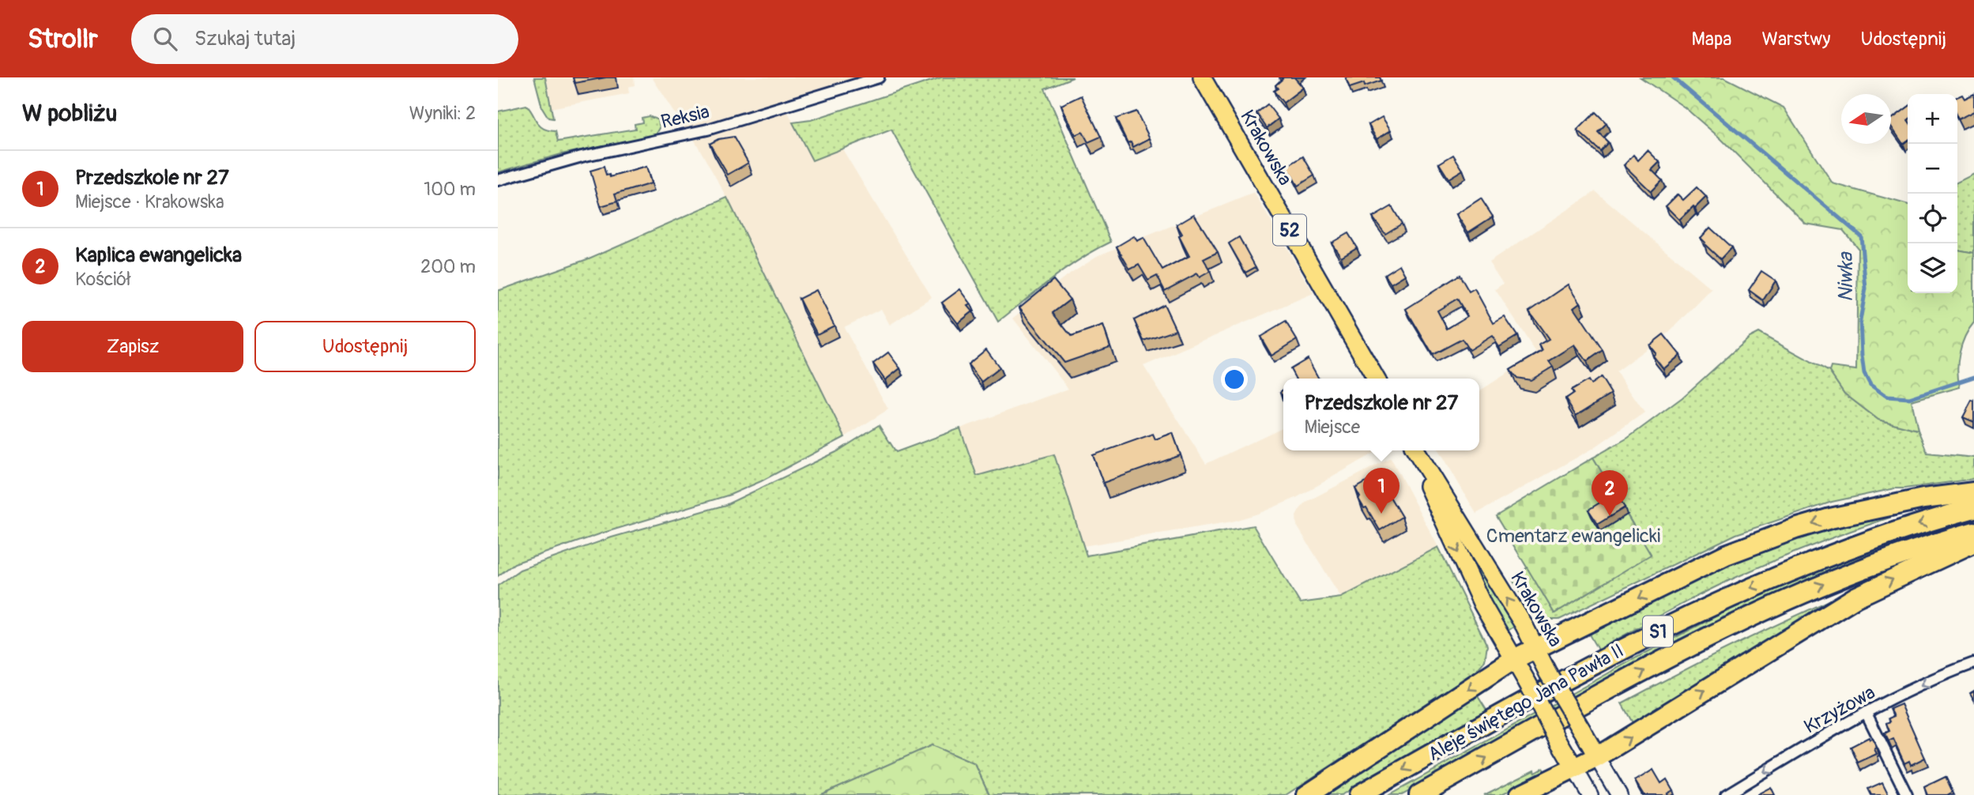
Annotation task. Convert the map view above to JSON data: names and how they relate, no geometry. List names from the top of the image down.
{
  "streets": {
    "highway": ["S1", "Aleje świętego Jana Pawła II"],
    "main road": ["Krakowska", "52"],
    "street": ["Reksia", "Krzyżowa"]
  },
  "one_way": ["Krzyżowa"],
  "water": ["Niwka"],
  "parks": ["Cmentarz ewangelicki"],
  "north": "left",
  "page": {
    "header": "Strollr",
    "search": "Szukaj tutaj",
    "nav": ["Mapa", "Warstwy", "Udostępnij"],
    "heading": ["W pobliżu", "Wyniki: 2"],
    "map_buttons": ["+", "−"],
    "list": [
      {
        "mark": "1",
        "name": "Przedszkole nr 27",
        "note": "Miejsce · Krakowska",
        "value": "100 m"
      },
      {
        "mark": "2",
        "name": "Kaplica ewangelicka",
        "note": "Kościół",
        "value": "200 m"
      }
    ],
    "buttons": ["Zapisz", "Udostępnij"],
    "popup": ["Przedszkole nr 27", "Miejsce"],
    "pins": ["1", "2"]
  }
}
